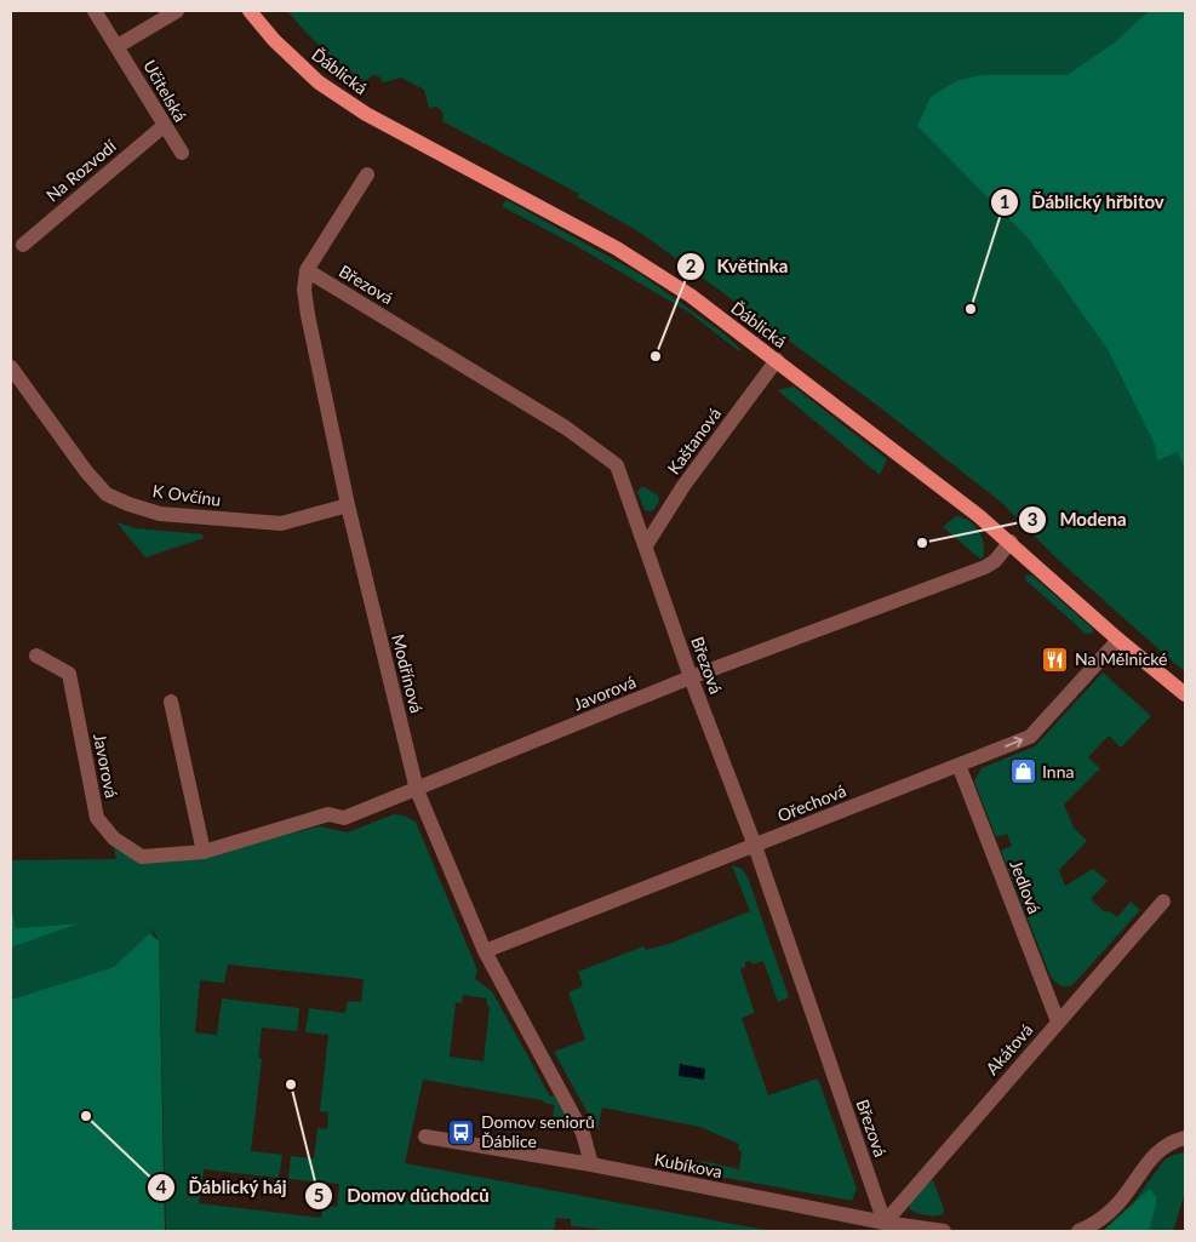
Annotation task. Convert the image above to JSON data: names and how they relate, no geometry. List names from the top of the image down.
{
  "streets": {
    "main road": ["Ďáblická"],
    "street": [
      "Učitelská",
      "Na Rozvodí",
      "Březová",
      "Kaštanová",
      "K Ovčínu",
      "Modřínová",
      "Javorová",
      "Ořechová",
      "Jedlová",
      "Akátová",
      "Kubíkova"
    ]
  },
  "crossings": [
    ["Ďáblická", "Kaštanová"],
    ["Ďáblická", "Javorová"],
    ["Ďáblická", "Ořechová"],
    ["Učitelská", "Na Rozvodí"],
    ["Březová", "Kaštanová"],
    ["Březová", "Modřínová"],
    ["Březová", "Javorová"],
    ["Březová", "Ořechová"],
    ["Březová", "Akátová"],
    ["Březová", "Kubíkova"],
    ["K Ovčínu", "Modřínová"],
    ["Modřínová", "Javorová"],
    ["Modřínová", "Ořechová"],
    ["Modřínová", "Kubíkova"],
    ["Ořechová", "Jedlová"],
    ["Jedlová", "Akátová"],
    ["Akátová", "Kubíkova"]
  ],
  "places": {
    "other": [
      "Ďáblický hřbitov",
      "Květinka",
      "Modena",
      "Domov důchodců",
      "Ďáblický háj"
    ],
    "restaurant": ["Na Mělnické"],
    "shop": ["Inna"],
    "bus stop": ["Domov seniorů Ďáblice"]
  }
}
